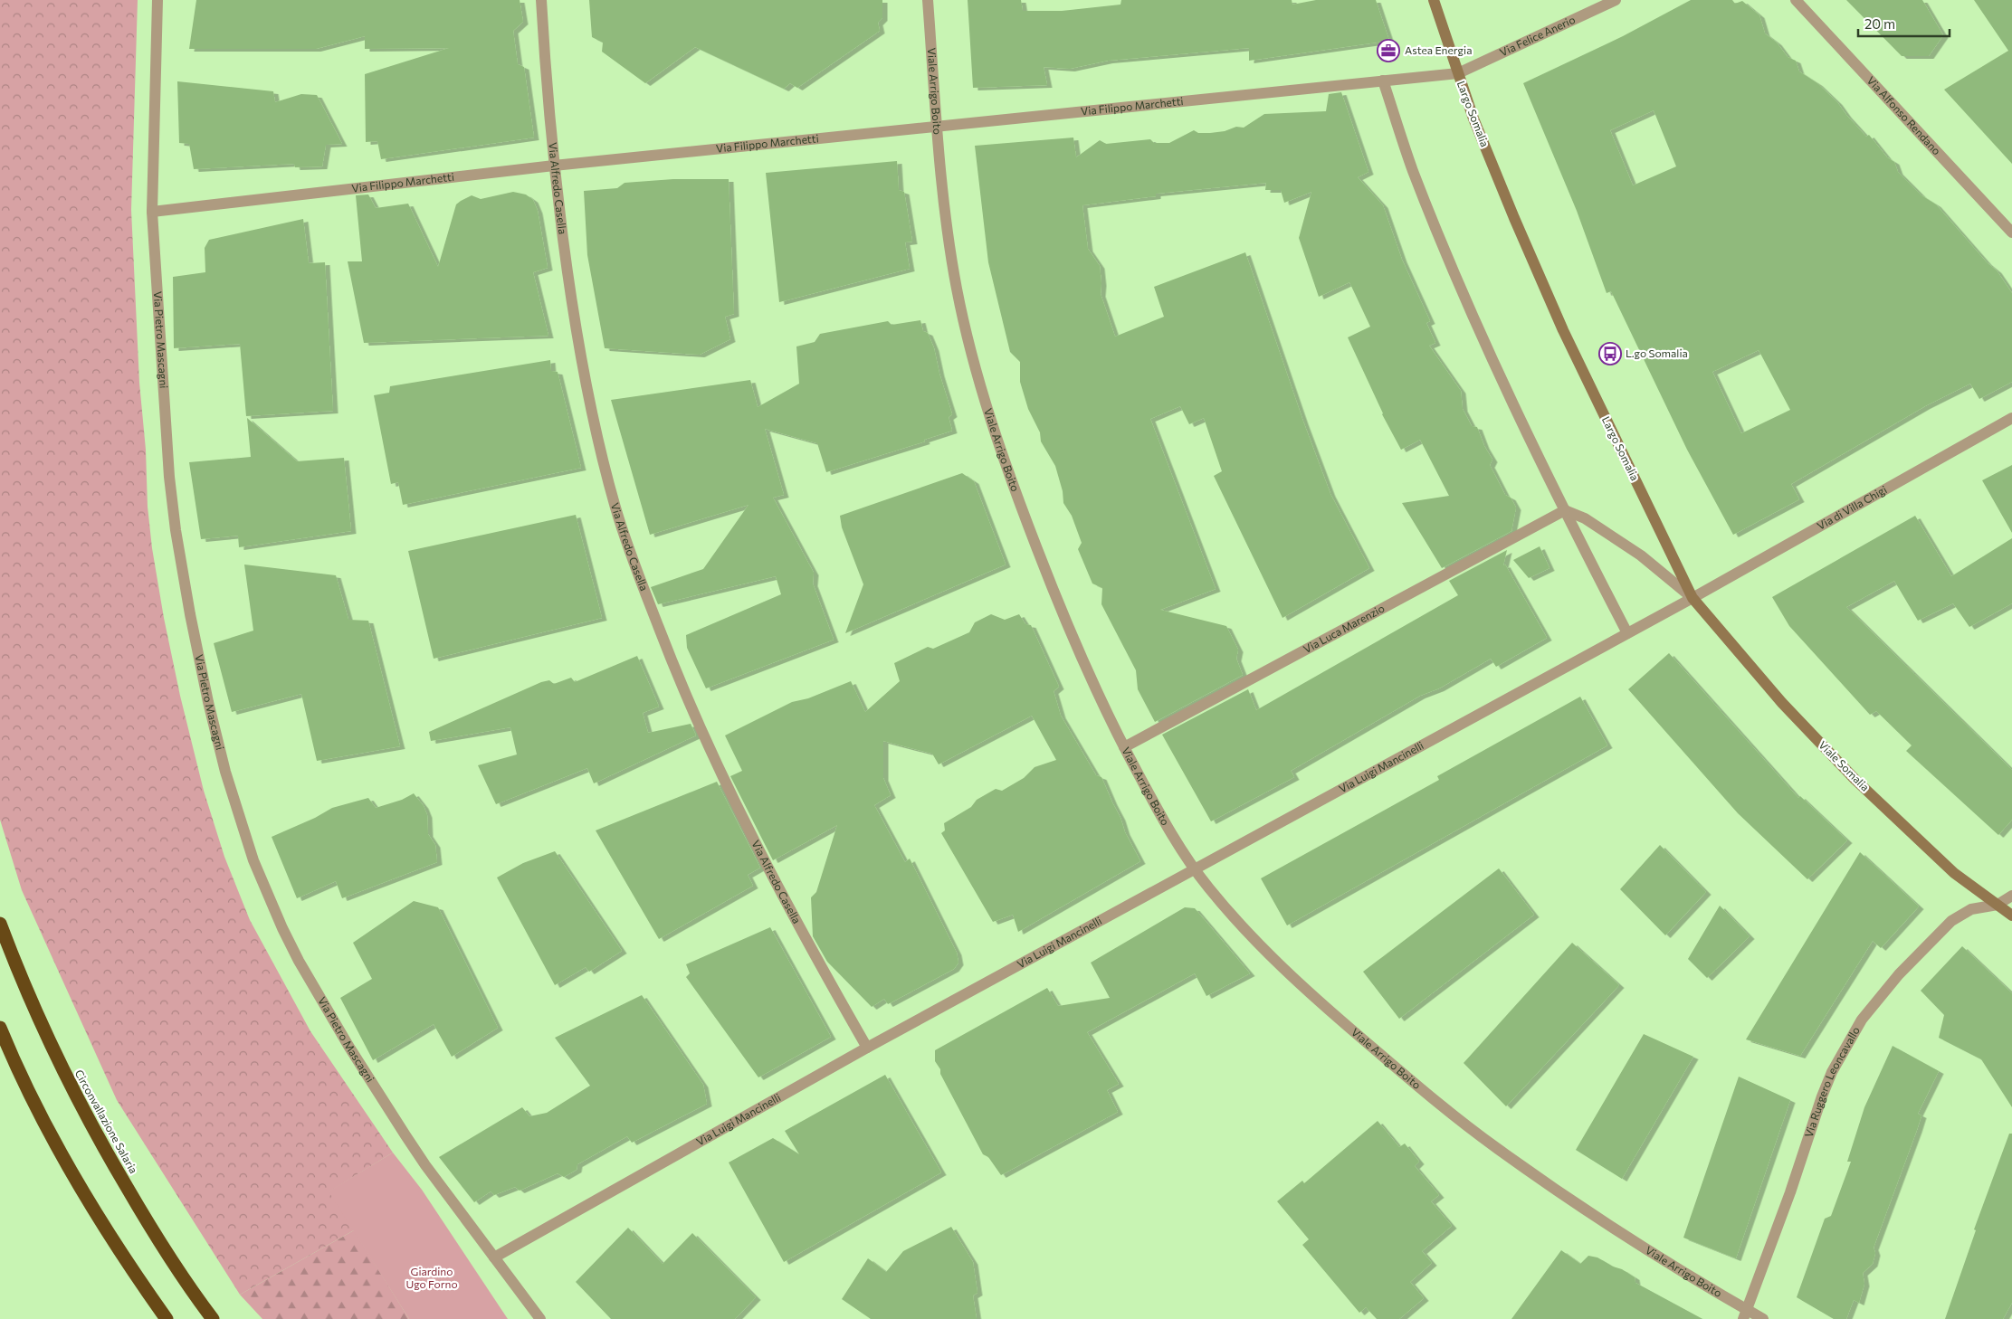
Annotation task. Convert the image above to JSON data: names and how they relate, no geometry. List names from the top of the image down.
{
  "streets": {
    "highway": ["Circonvallazione Salaria"],
    "main road": ["Largo Somalia", "Viale Somalia"],
    "street": [
      "Via Felice Anerio",
      "Viale Arrigo Boito",
      "Via Filippo Marchetti",
      "Via Alfonso Rendano",
      "Via Alfredo Casella",
      "Via Pietro Mascagni",
      "Via di Villa Chigi",
      "Via Luca Marenzio",
      "Via Luigi Mancinelli",
      "Via Ruggero Leoncavallo"
    ]
  },
  "crossings": [
    ["Via Felice Anerio", "Largo Somalia"],
    ["Viale Arrigo Boito", "Via Filippo Marchetti"],
    ["Viale Arrigo Boito", "Via Luca Marenzio"],
    ["Viale Arrigo Boito", "Via Luigi Mancinelli"],
    ["Viale Arrigo Boito", "Via Ruggero Leoncavallo"],
    ["Via Filippo Marchetti", "Largo Somalia"],
    ["Via Filippo Marchetti", "Via Alfredo Casella"],
    ["Via Filippo Marchetti", "Via Pietro Mascagni"],
    ["Largo Somalia", "Via di Villa Chigi"],
    ["Largo Somalia", "Viale Somalia"],
    ["Via Alfredo Casella", "Via Luigi Mancinelli"],
    ["Via Pietro Mascagni", "Via Luigi Mancinelli"],
    ["Via di Villa Chigi", "Viale Somalia"],
    ["Viale Somalia", "Via Ruggero Leoncavallo"]
  ],
  "parks": ["Giardino Ugo Forno"],
  "places": {
    "office": ["Astea Energia"],
    "bus stop": ["L.go Somalia"]
  },
  "scale_bar": "20 m"
}
